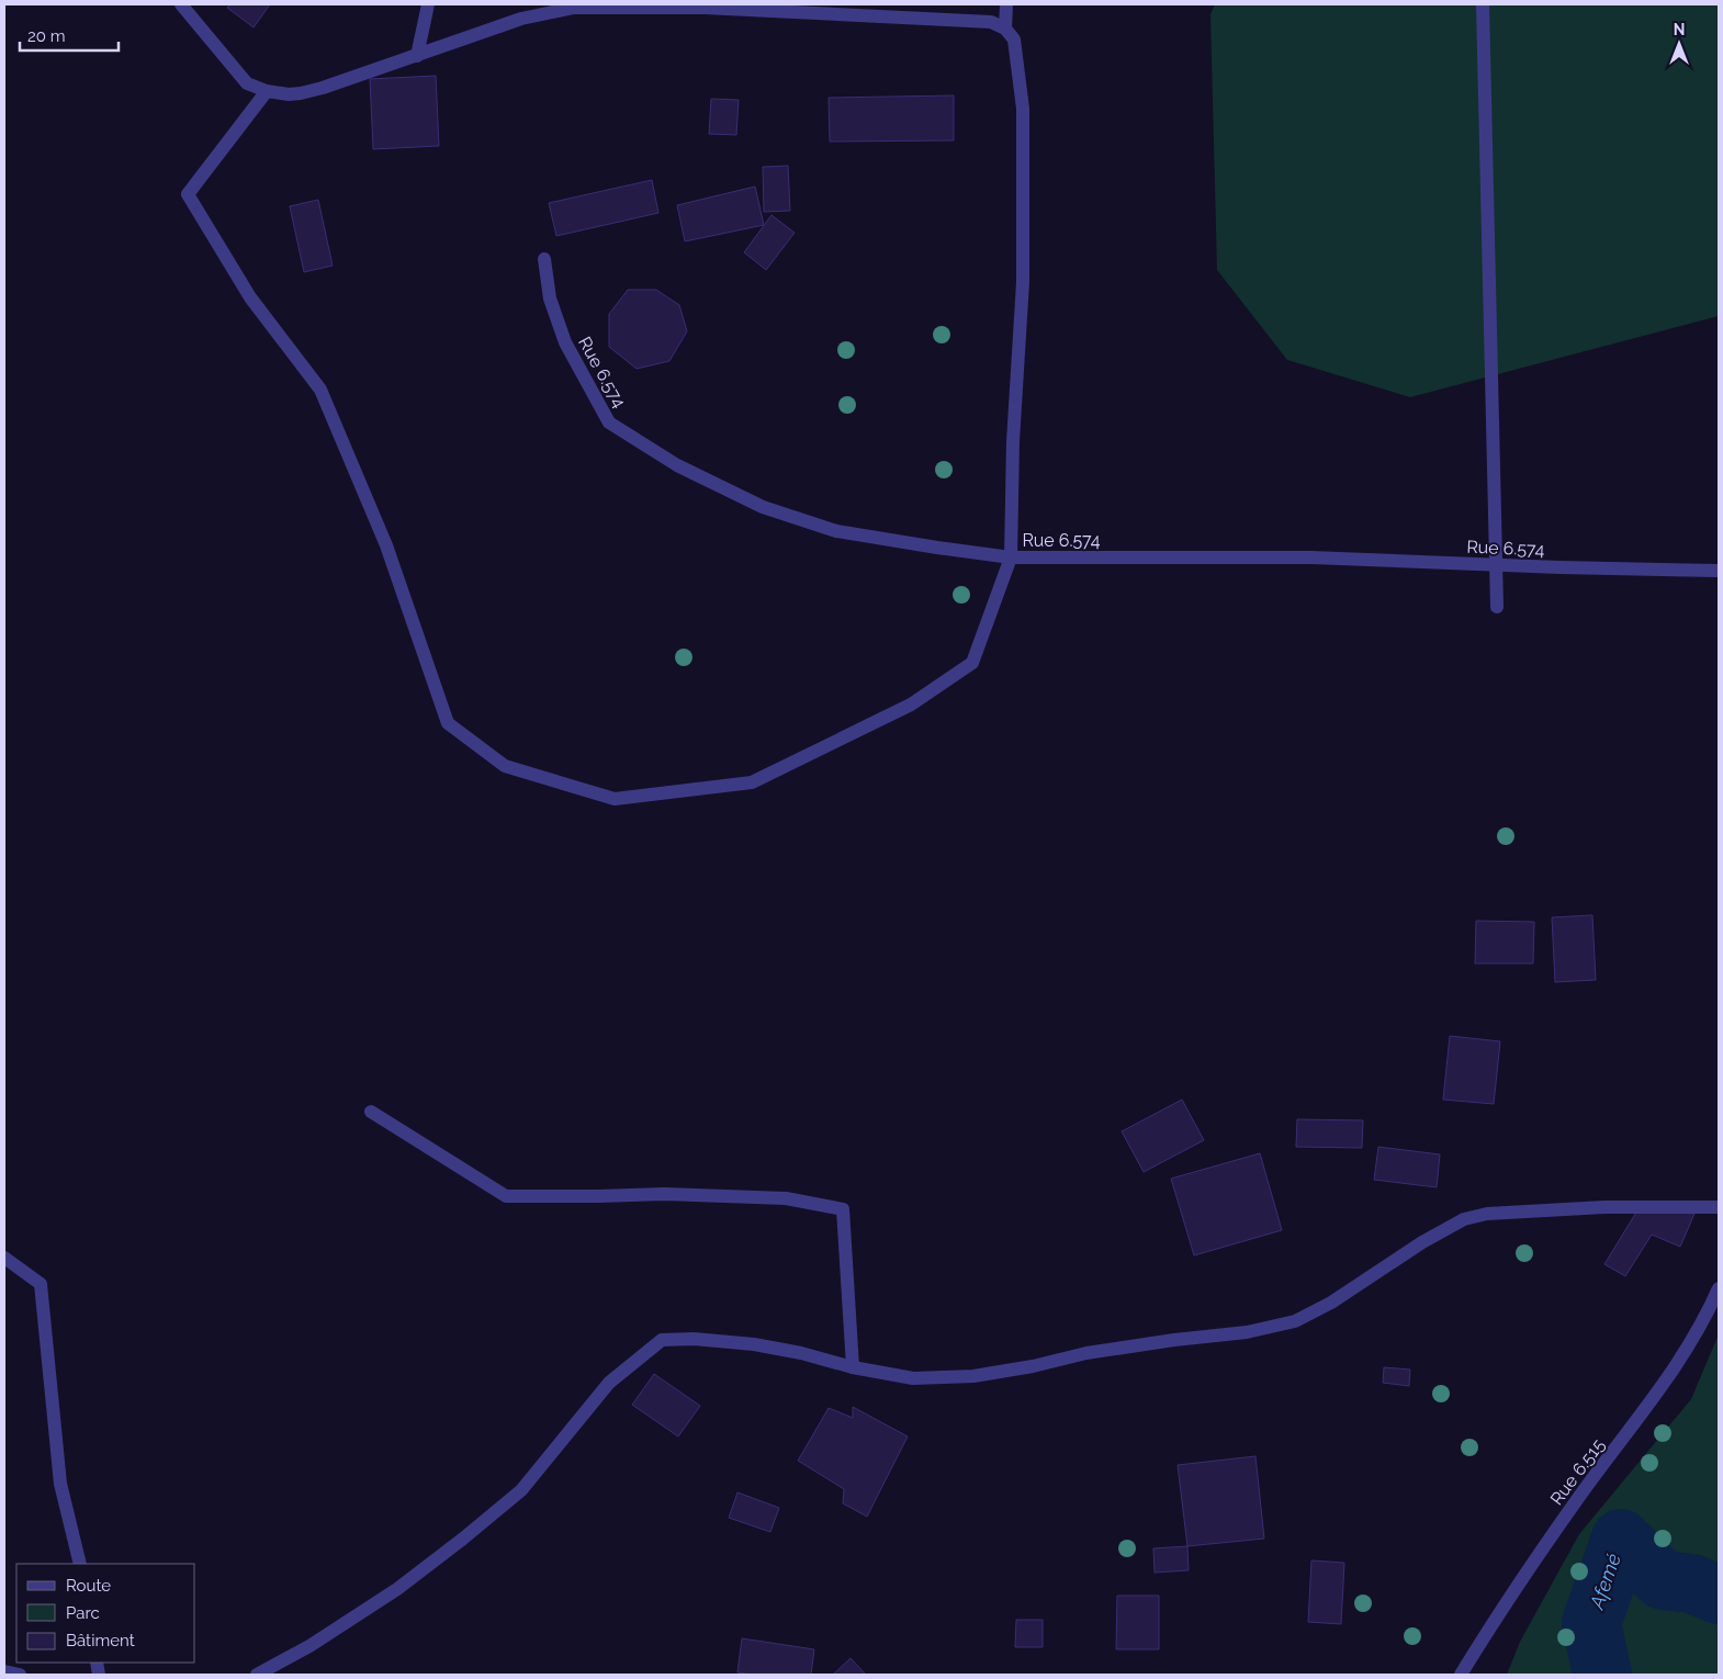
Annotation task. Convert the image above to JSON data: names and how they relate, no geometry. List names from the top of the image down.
{
  "streets": {
    "street": ["Rue 6.574", "Rue 6.515"]
  },
  "water": ["Afemé"],
  "legend": ["Route", "Parc", "Bâtiment"],
  "scale_bar": "20 m",
  "north": "top"
}
